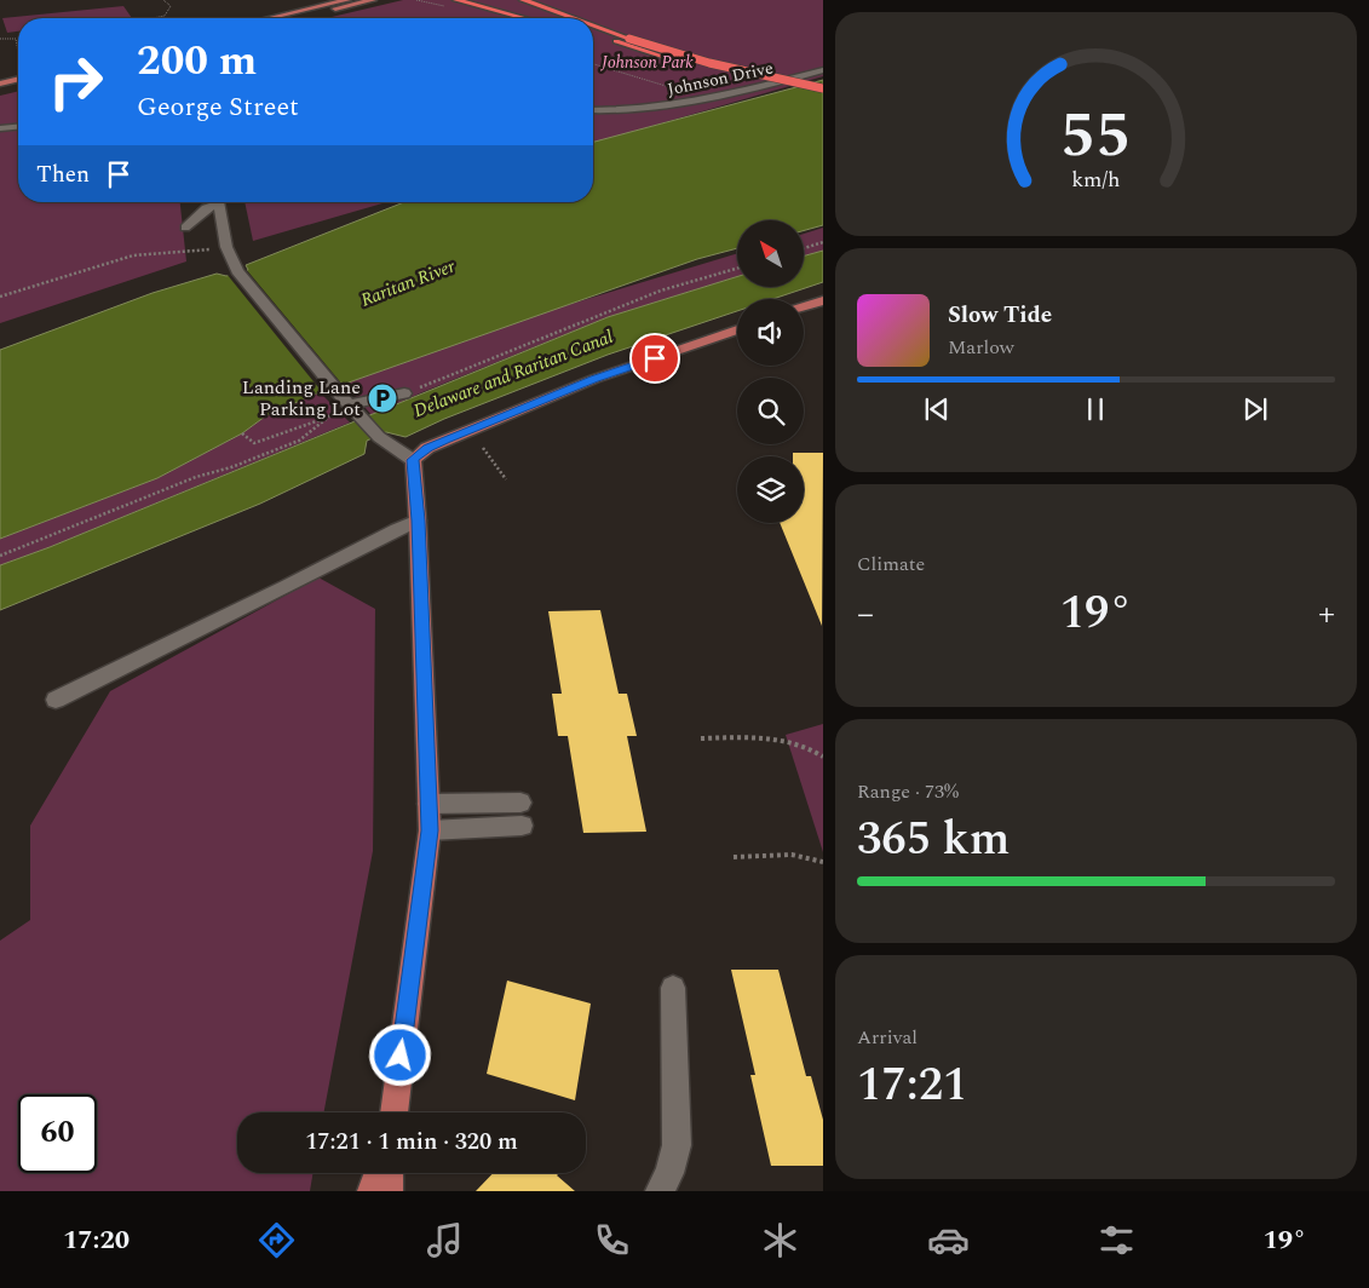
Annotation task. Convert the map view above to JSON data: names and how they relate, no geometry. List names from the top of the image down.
{
  "streets": {
    "street": ["Johnson Drive"]
  },
  "water": ["Raritan River", "Delaware and Raritan Canal"],
  "parks": ["Johnson Park"],
  "places": {
    "parking": ["Landing Lane Parking Lot"]
  },
  "north": "top left",
  "page": {
    "turn": ["200 m", "George Street"],
    "then": "Then",
    "song": ["Slow Tide", "Marlow"],
    "tile": [
      "Climate",
      ["Range · 73%", "365 km"],
      ["Arrival", "17:21"]
    ],
    "heat": ["−", "19°", "+"],
    "limit": "60",
    "trip": "17:21 · 1 min · 320 m",
    "tabs": ["17:20", "19°"],
    "gauge": ["55", "km/h"]
  }
}
